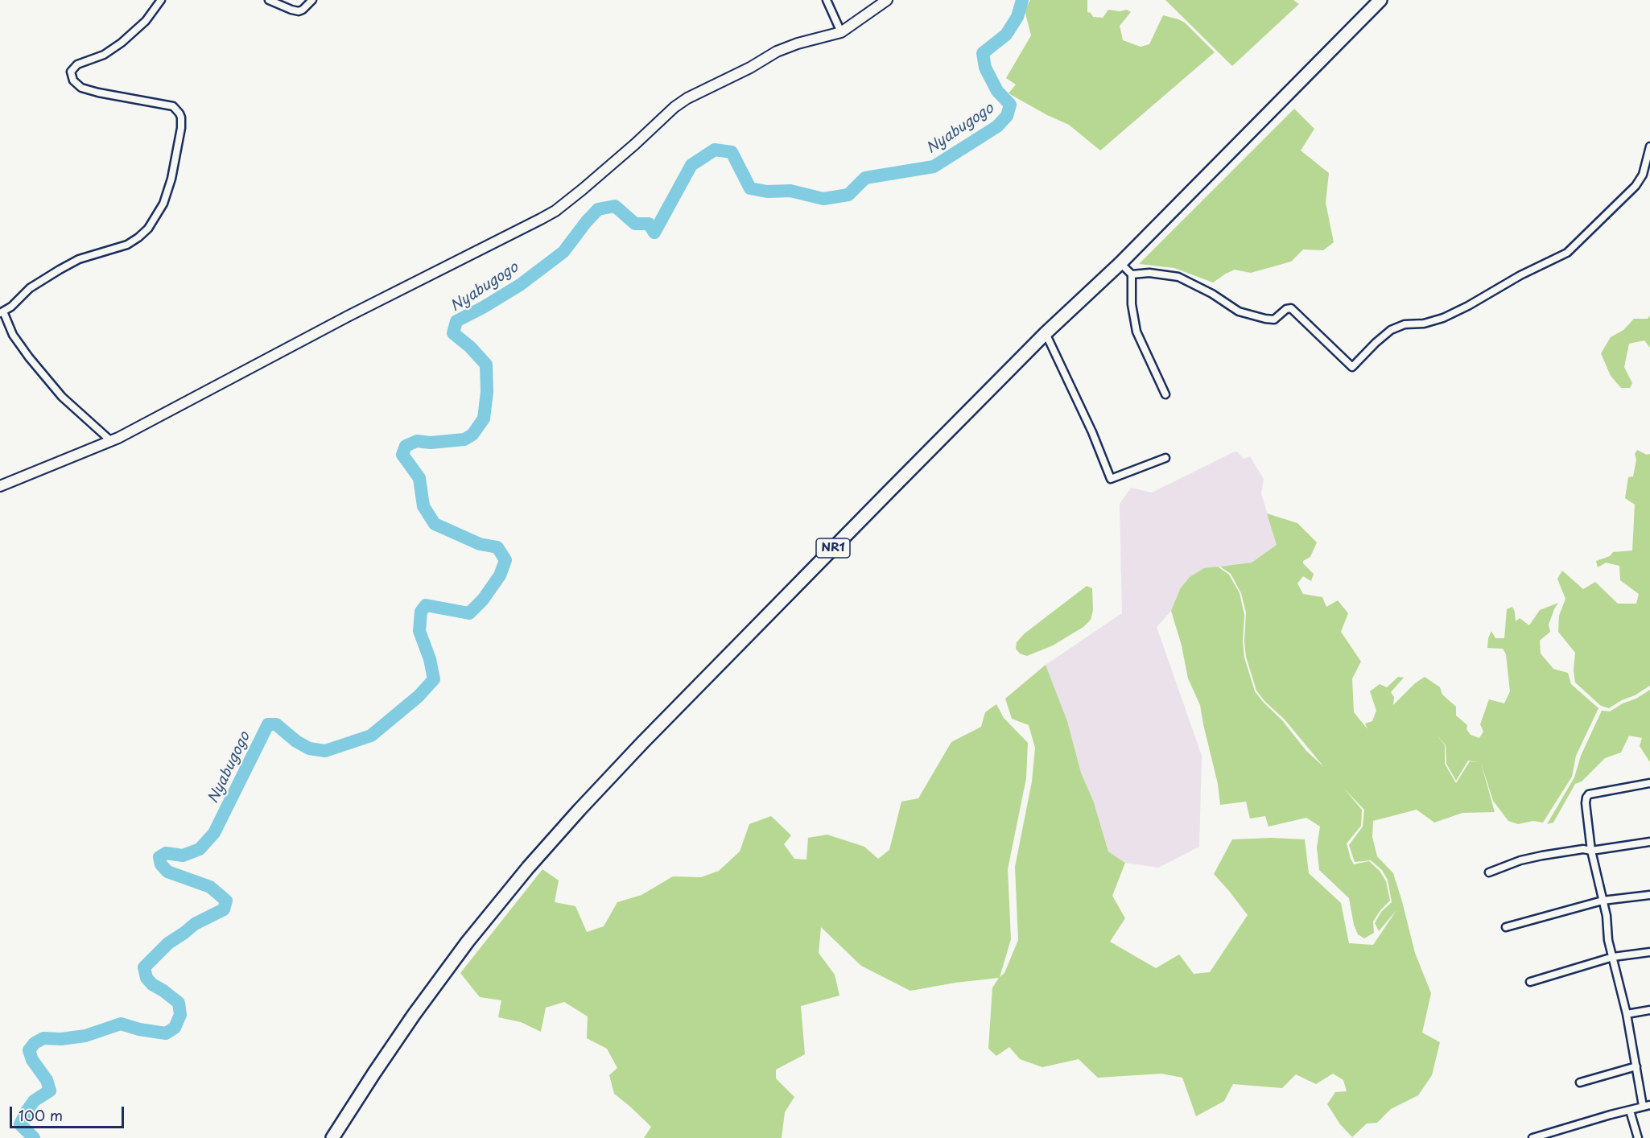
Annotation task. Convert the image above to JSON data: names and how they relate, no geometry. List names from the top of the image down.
{
  "streets": {
    "highway": ["NR1"]
  },
  "water": ["Nyabugogo"],
  "scale_bar": "100 m"
}
